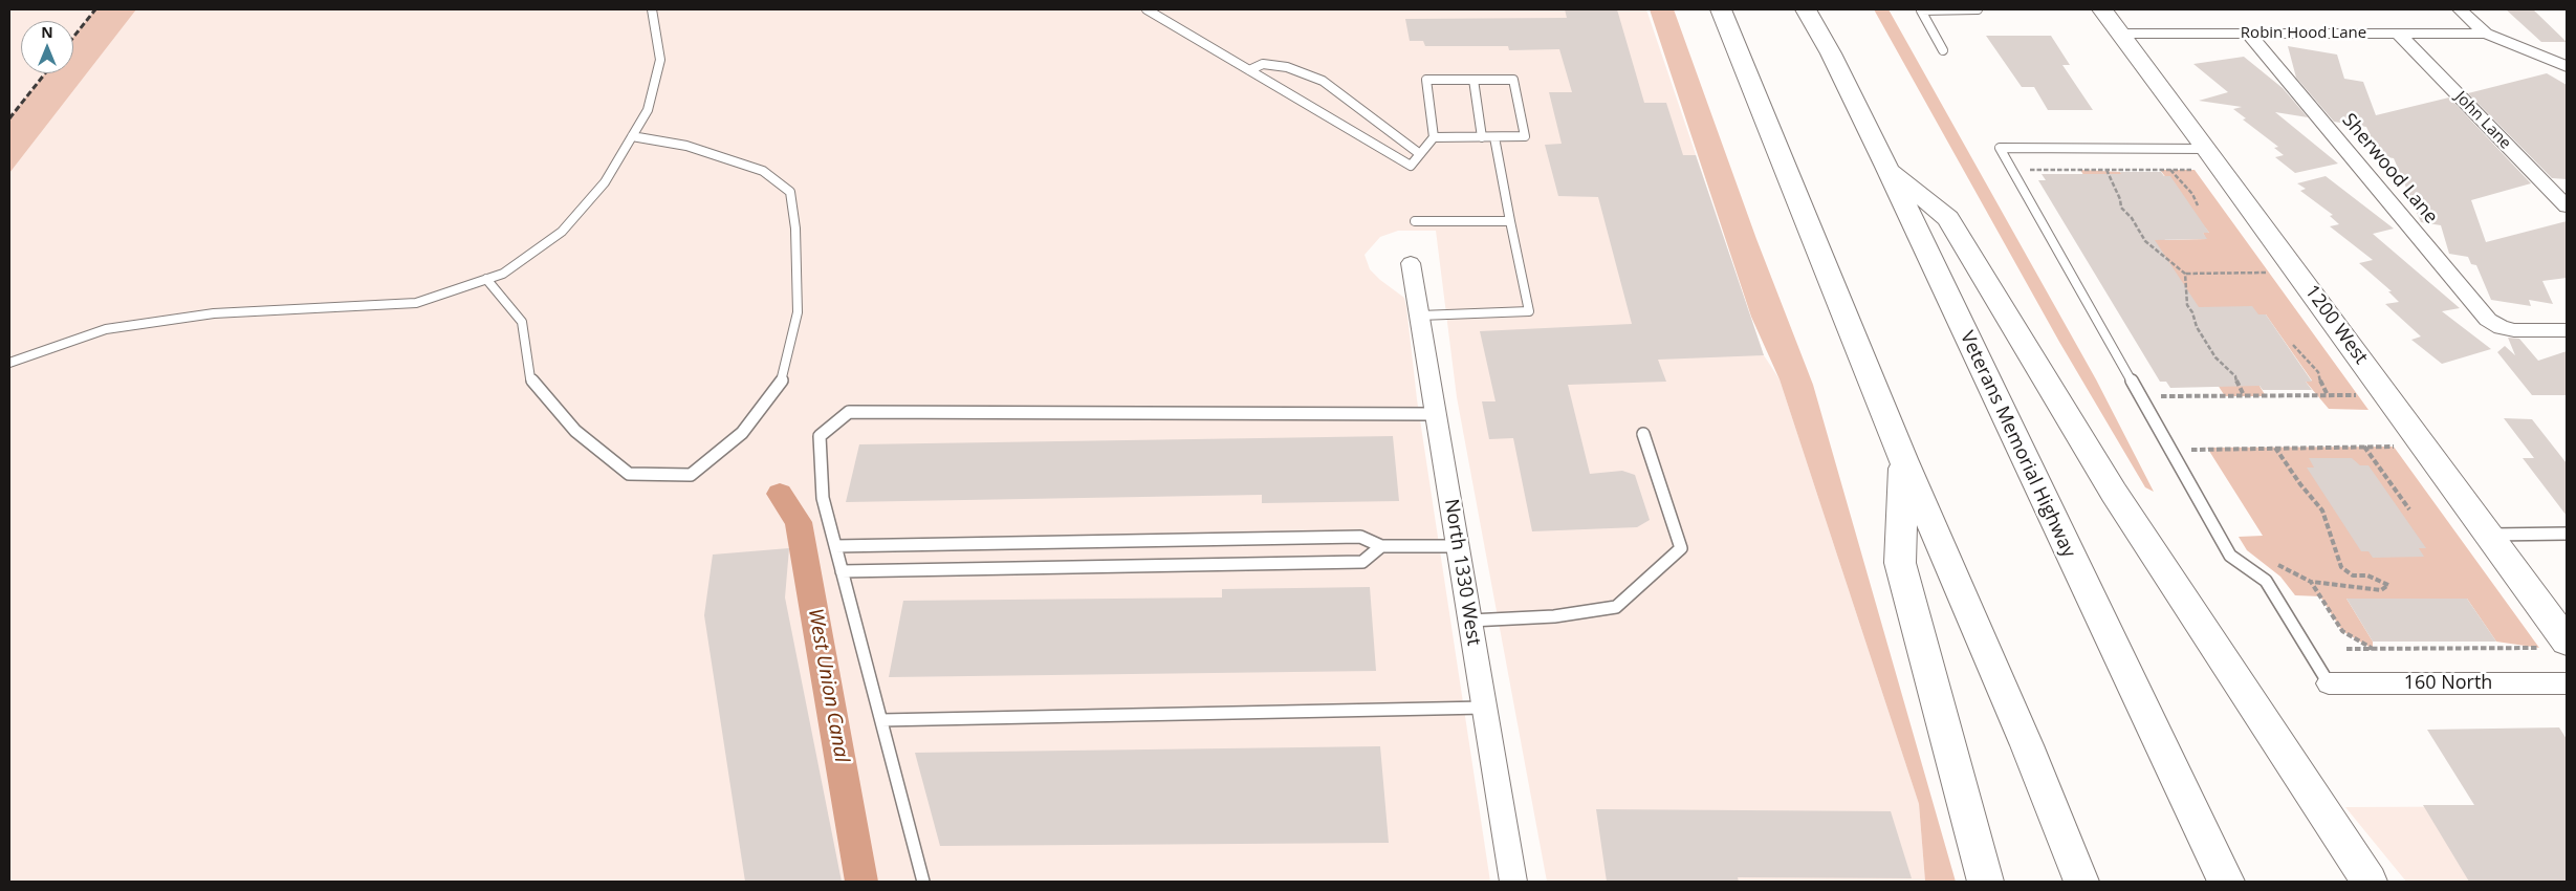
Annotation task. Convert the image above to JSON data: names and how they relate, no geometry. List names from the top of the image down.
{
  "streets": {
    "main road": ["1200 West", "Veterans Memorial Highway"],
    "street": [
      "Robin Hood Lane",
      "John Lane",
      "Sherwood Lane",
      "North 1330 West",
      "160 North"
    ]
  },
  "crossings": [
    ["Robin Hood Lane", "John Lane"],
    ["Robin Hood Lane", "Sherwood Lane"],
    ["Robin Hood Lane", "1200 West"]
  ],
  "water": ["West Union Canal"],
  "north": "top"
}
